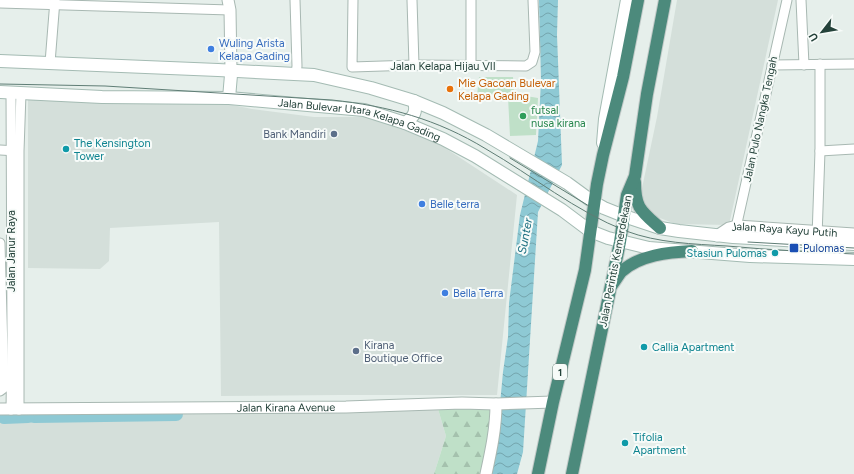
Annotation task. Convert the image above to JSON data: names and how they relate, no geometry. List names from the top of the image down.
{
  "streets": {
    "highway": ["Jalan Perintis Kemerdekaan", "1"],
    "main road": ["Jalan Bulevar Utara Kelapa Gading", "Jalan Raya Kayu Putih"],
    "street": [
      "Jalan Kelapa Hijau VII",
      "Jalan Pulo Nangka Tengah",
      "Jalan Janur Raya",
      "Jalan Kirana Avenue"
    ]
  },
  "crossings": [
    ["Jalan Pulo Nangka Tengah", "Jalan Raya Kayu Putih"],
    ["Jalan Bulevar Utara Kelapa Gading", "Jalan Janur Raya"],
    ["Jalan Bulevar Utara Kelapa Gading", "Jalan Perintis Kemerdekaan"],
    ["Jalan Bulevar Utara Kelapa Gading", "1"],
    ["Jalan Raya Kayu Putih", "Jalan Perintis Kemerdekaan"],
    ["Jalan Raya Kayu Putih", "1"],
    ["Jalan Janur Raya", "Jalan Kirana Avenue"],
    ["1", "Jalan Kirana Avenue"]
  ],
  "water": ["Sunter"],
  "places": {
    "other": [
      "Wuling Arista Kelapa Gading",
      "Mie Gacoan Bulevar Kelapa Gading",
      "futsal nusa kirana",
      "Bank Mandiri",
      "The Kensington Tower",
      "Belle terra",
      "Stasiun Pulomas",
      "Bella Terra",
      "Callia Apartment",
      "Kirana Boutique Office",
      "Tifolia Apartment"
    ],
    "transit": ["Pulomas"]
  },
  "north": "bottom left"
}
